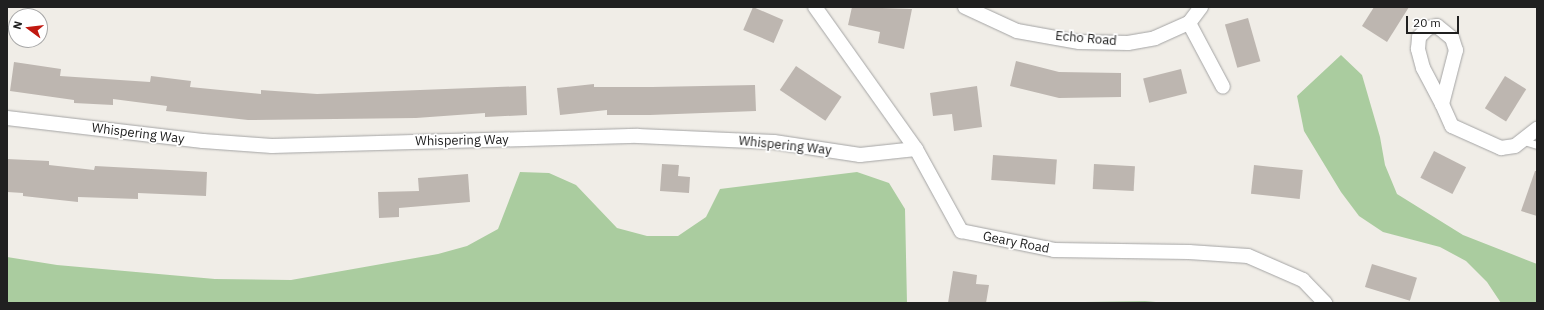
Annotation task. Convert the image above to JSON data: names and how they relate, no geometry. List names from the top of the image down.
{
  "streets": {
    "street": ["Echo Road", "Whispering Way", "Geary Road"]
  },
  "crossings": [
    ["Whispering Way", "Geary Road"]
  ],
  "scale_bar": "20 m",
  "north": "left"
}
